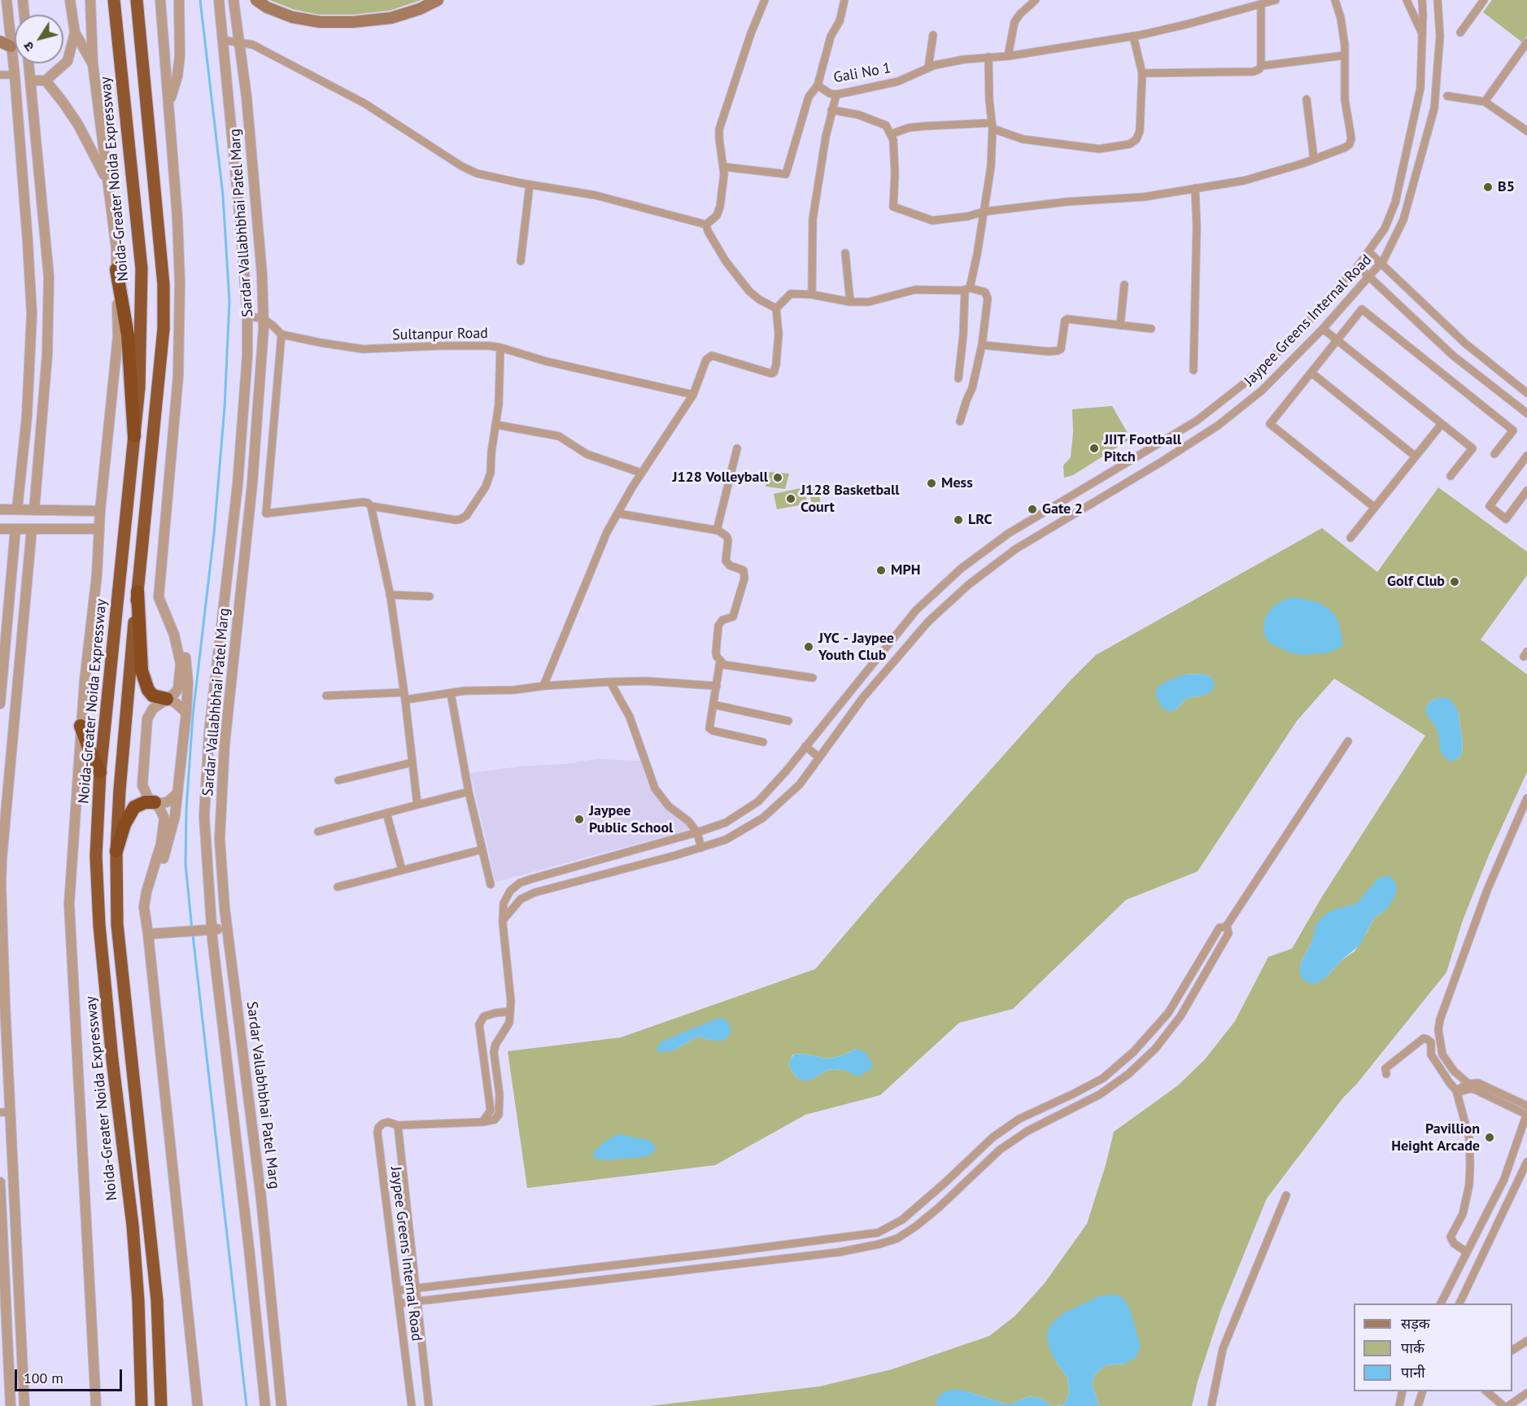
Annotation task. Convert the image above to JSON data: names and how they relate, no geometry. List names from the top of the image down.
{
  "streets": {
    "highway": ["Noida-Greater Noida Expressway"],
    "street": [
      "Gali No 1",
      "Sardar Vallabhbhai Patel Marg",
      "Jaypee Greens Internal Road",
      "Sultanpur Road"
    ]
  },
  "crossings": [
    ["Sardar Vallabhbhai Patel Marg", "Sultanpur Road"]
  ],
  "places": [
    "B5",
    "JIIT Football Pitch",
    "J128 Volleyball",
    "Mess",
    "J128 Basketball Court",
    "Gate 2",
    "LRC",
    "MPH",
    "Golf Club",
    "JYC - Jaypee Youth Club",
    "Jaypee Public School",
    "Pavillion Height Arcade"
  ],
  "legend": ["सड़क", "पार्क", "पानी"],
  "scale_bar": "100 m",
  "north": "bottom left"
}
